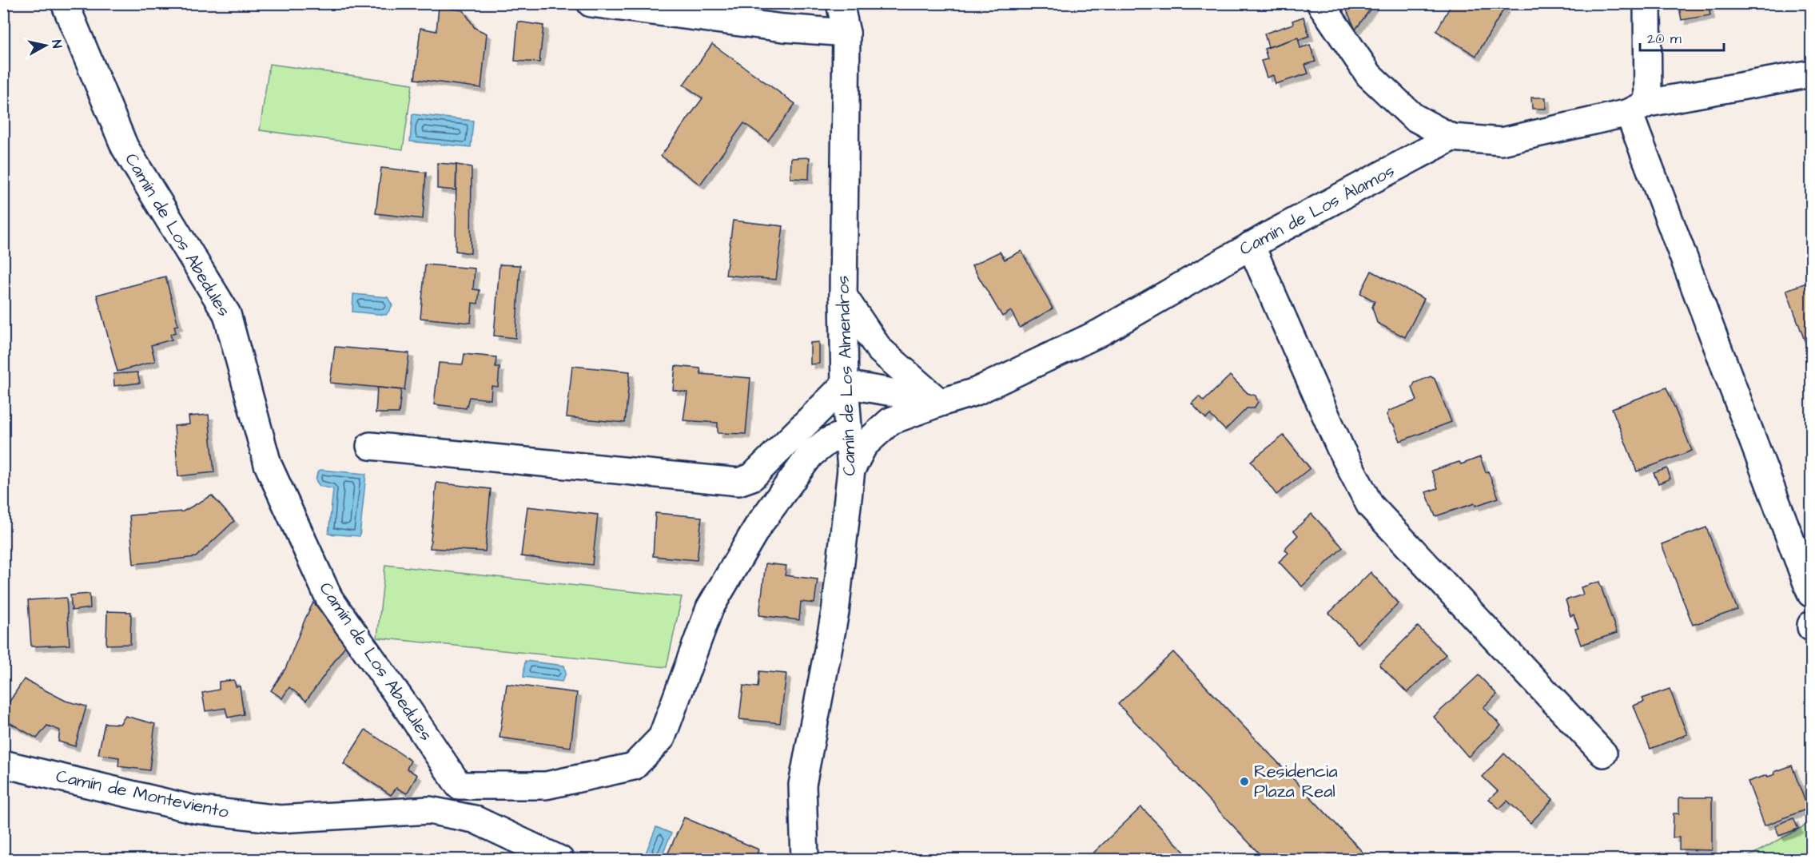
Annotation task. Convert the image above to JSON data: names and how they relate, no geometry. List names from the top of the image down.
{
  "streets": {
    "street": [
      "Camín de Los Álamos",
      "Camín de Los Abedules",
      "Camín de Los Almendros",
      "Camín de Monteviento"
    ]
  },
  "crossings": [
    ["Camín de Los Álamos", "Camín de Los Almendros"]
  ],
  "places": ["Residencia Plaza Real"],
  "scale_bar": "20 m",
  "north": "right"
}
